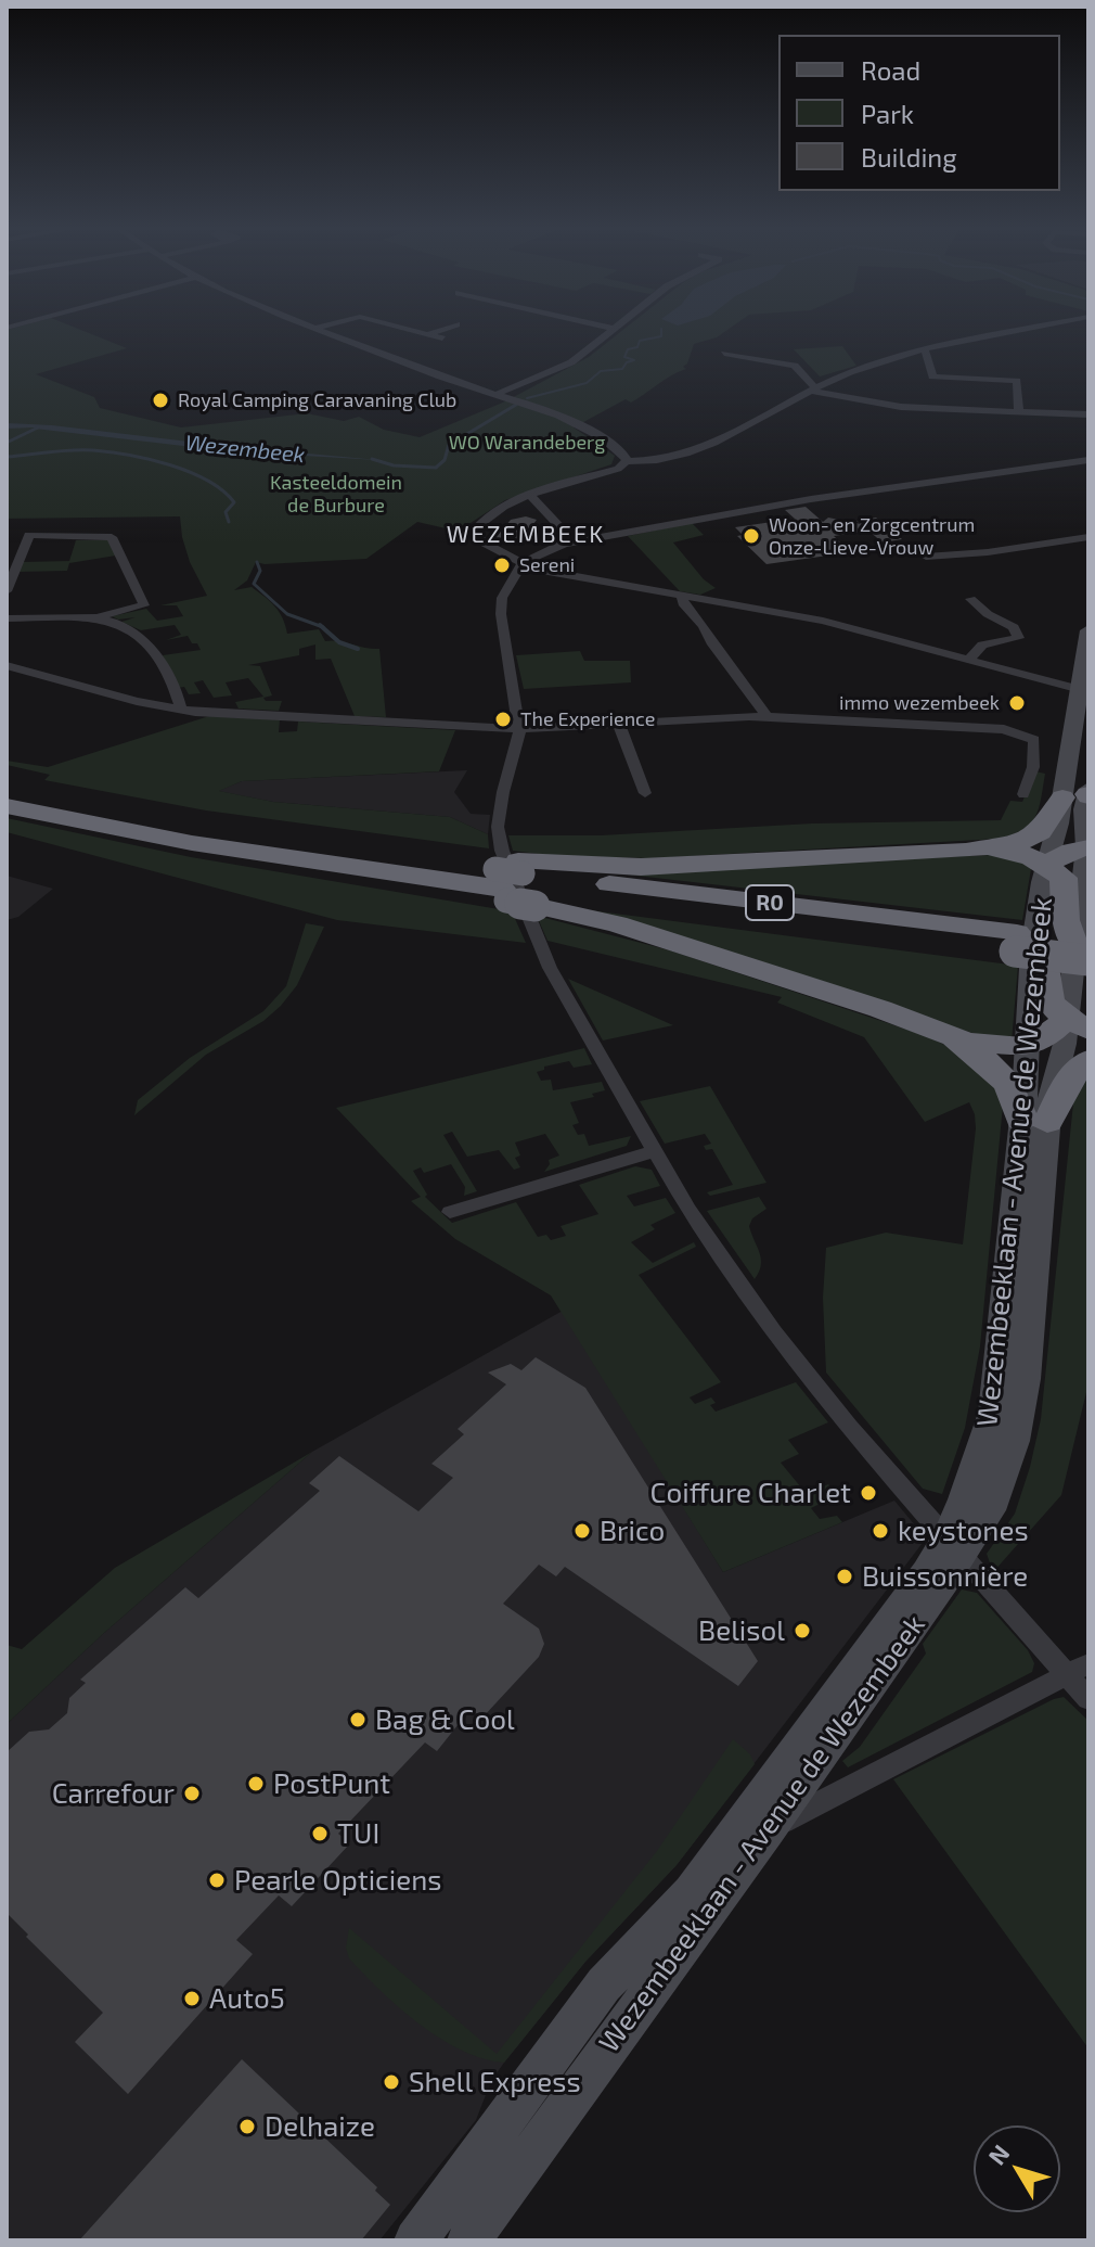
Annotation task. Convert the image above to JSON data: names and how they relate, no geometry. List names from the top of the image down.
{
  "streets": {
    "highway": ["R0"],
    "main road": ["Wezembeeklaan - Avenue de Wezembeek"]
  },
  "crossings": [
    ["R0", "Wezembeeklaan - Avenue de Wezembeek"]
  ],
  "districts": ["WEZEMBEEK"],
  "water": ["Wezembeek"],
  "parks": ["WO Warandeberg", "Kasteeldomein de Burbure"],
  "places": [
    "Royal Camping Caravaning Club",
    "Woon- en Zorgcentrum Onze-Lieve-Vrouw",
    "Sereni",
    "immo wezembeek",
    "The Experience",
    "Coiffure Charlet",
    "Brico",
    "keystones",
    "Buissonnière",
    "Belisol",
    "Bag & Cool",
    "PostPunt",
    "Carrefour",
    "TUI",
    "Pearle Opticiens",
    "Auto5",
    "Shell Express",
    "Delhaize"
  ],
  "legend": ["Road", "Park", "Building"],
  "north": "top left"
}
